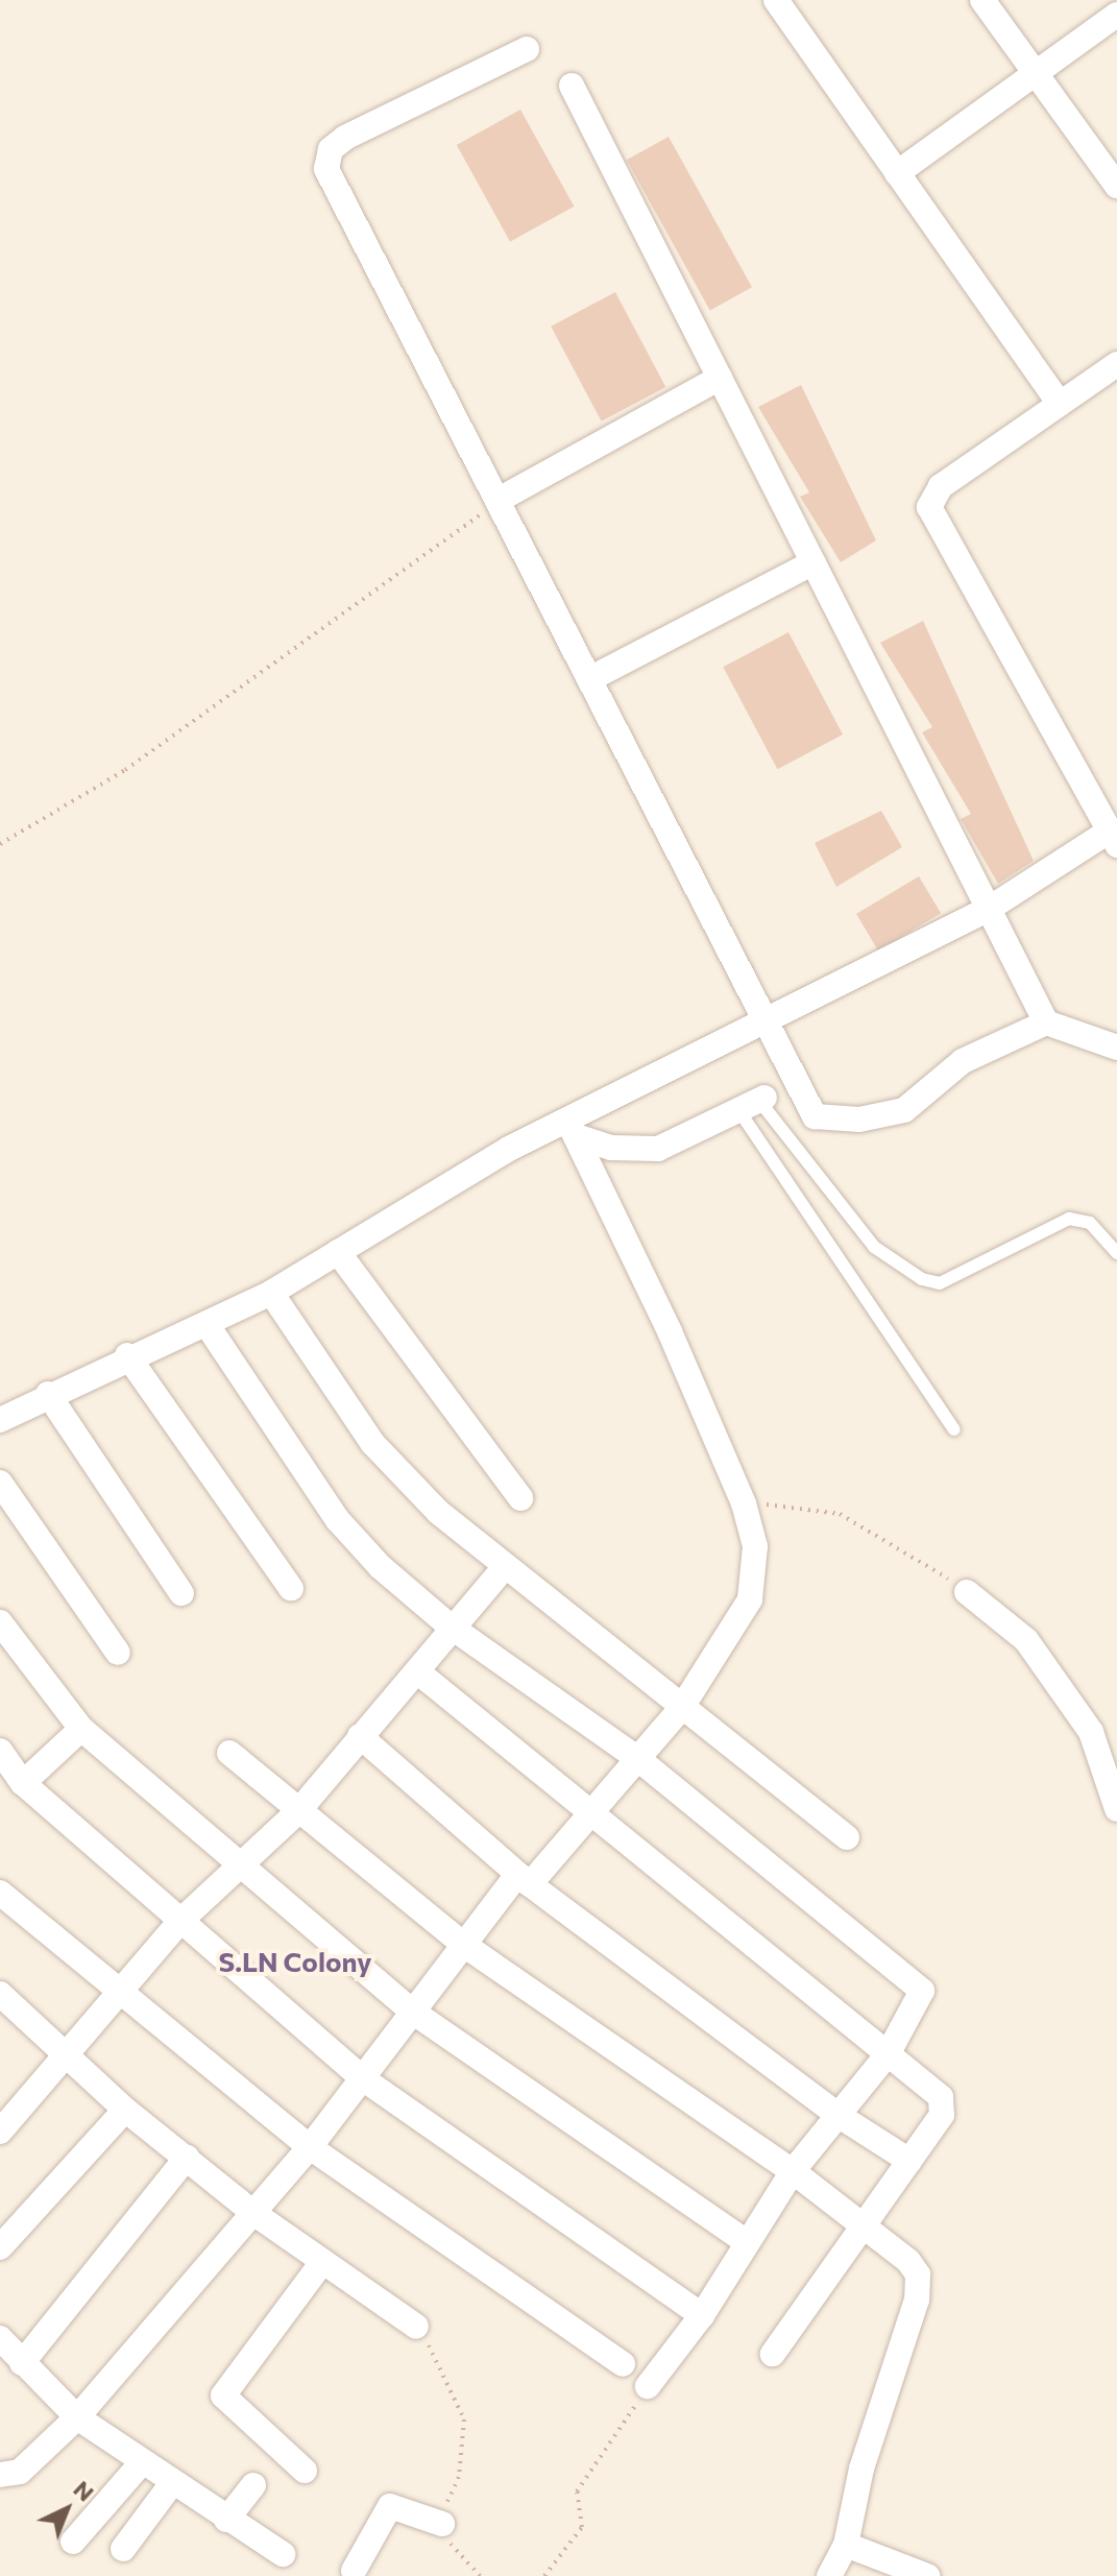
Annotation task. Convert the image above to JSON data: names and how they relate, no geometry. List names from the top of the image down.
{
  "districts": ["S.LN Colony"],
  "north": "top right"
}
